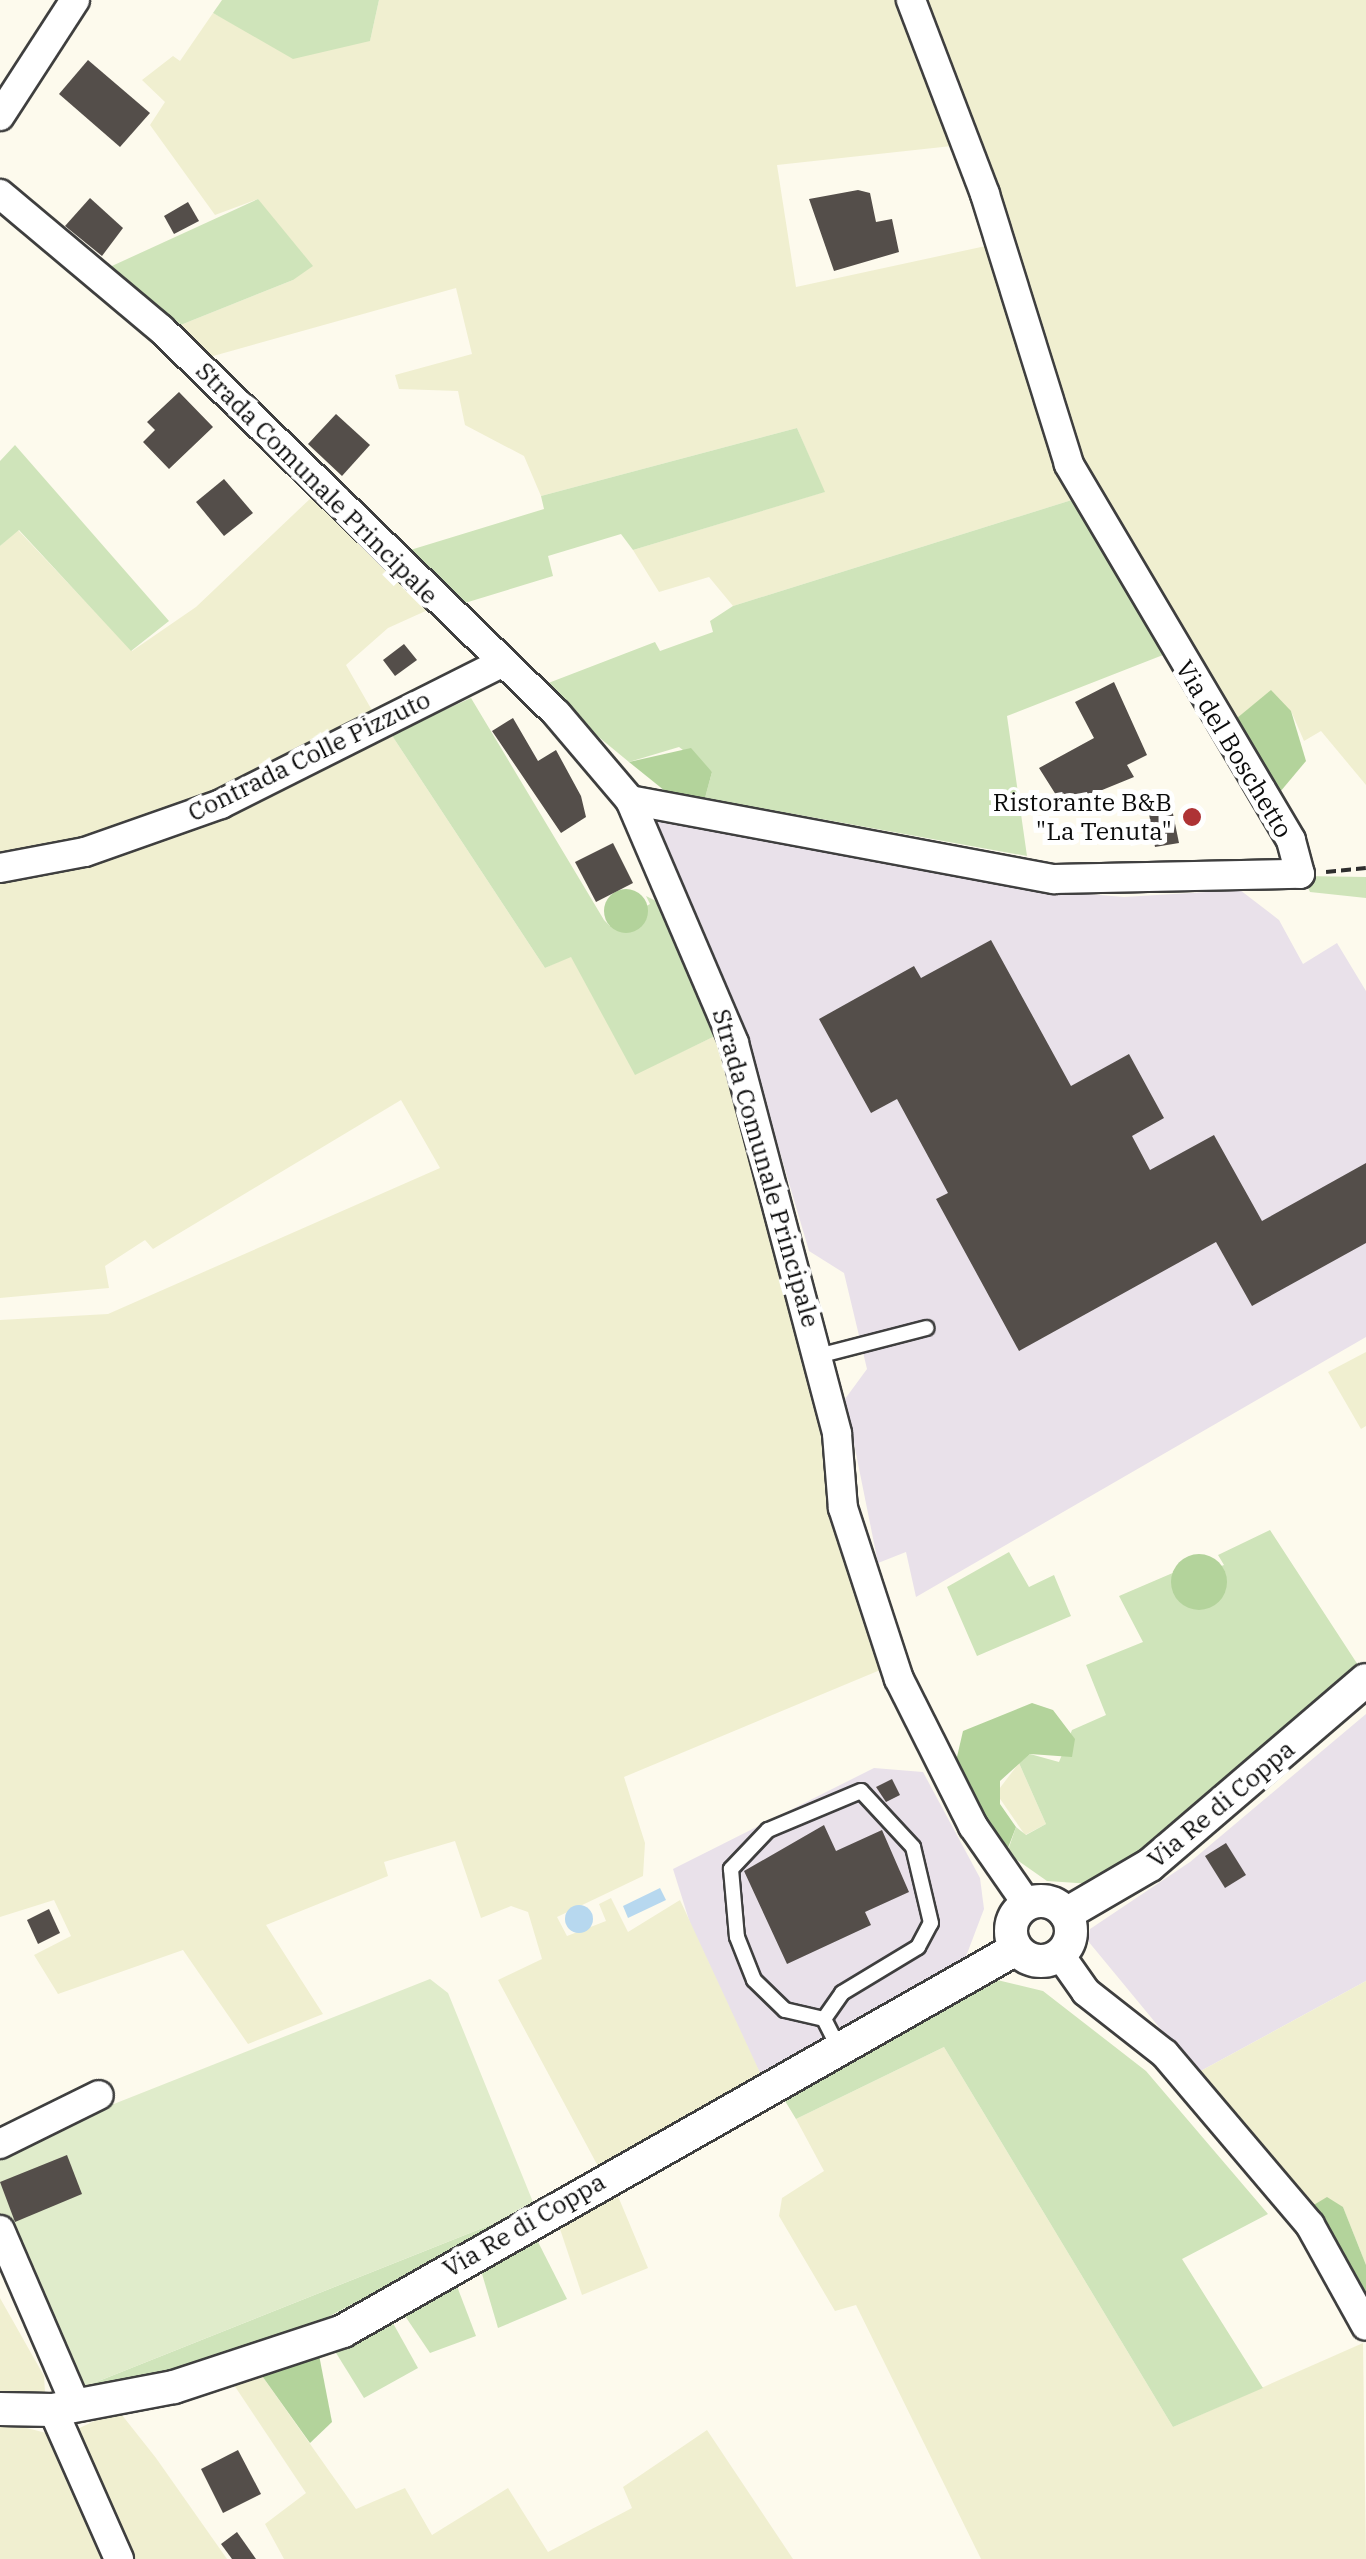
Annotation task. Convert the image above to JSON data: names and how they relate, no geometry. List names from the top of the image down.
{
  "streets": {
    "street": [
      "Strada Comunale Principale",
      "Via del Boschetto",
      "Contrada Colle Pizzuto",
      "Via Re di Coppa"
    ]
  },
  "crossings": [
    ["Strada Comunale Principale", "Via del Boschetto"],
    ["Strada Comunale Principale", "Contrada Colle Pizzuto"],
    ["Strada Comunale Principale", "Via Re di Coppa"]
  ],
  "places": ["Ristorante B&B \"La Tenuta\""]
}
